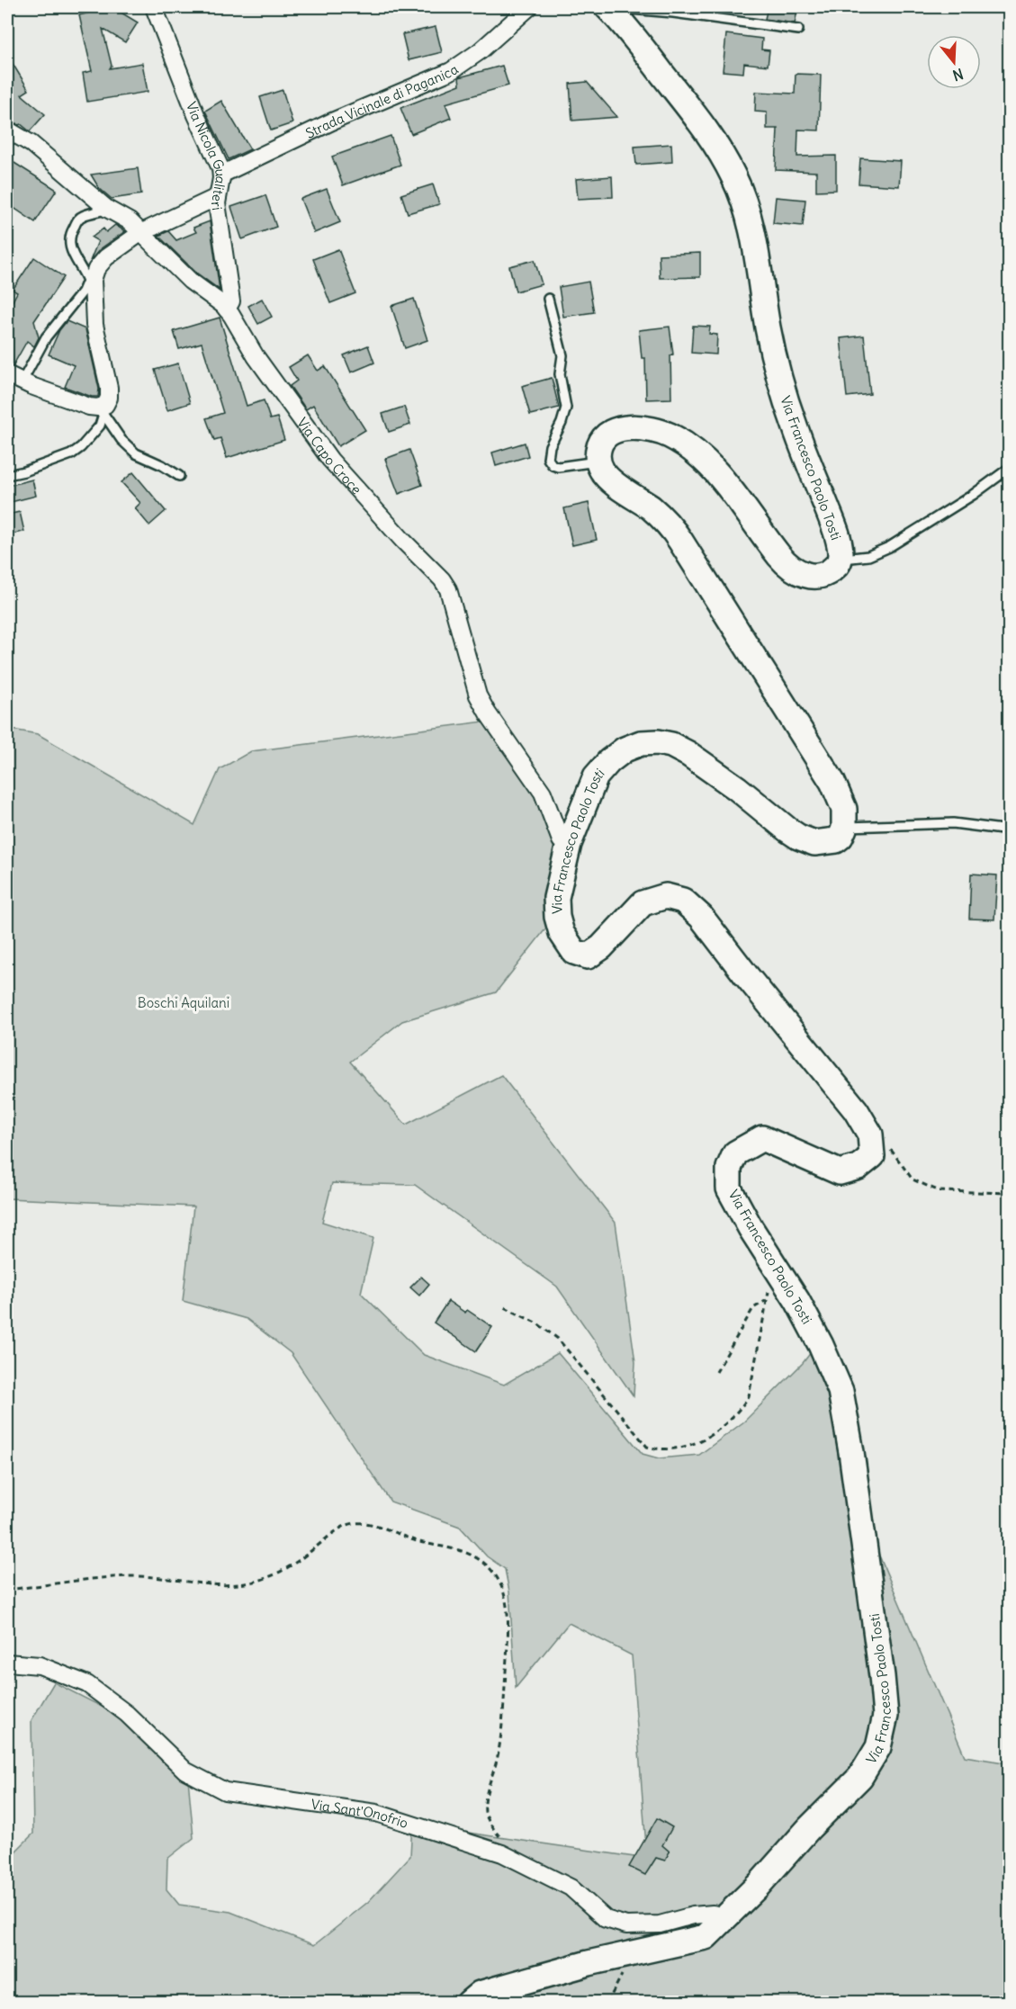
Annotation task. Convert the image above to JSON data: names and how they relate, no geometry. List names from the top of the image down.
{
  "streets": {
    "main road": ["Via Francesco Paolo Tosti"],
    "street": [
      "Strada Vicinale di Paganica",
      "Via Nicola Gualiteri",
      "Via Capo Croce",
      "Via Sant'Onofrio"
    ]
  },
  "crossings": [
    ["Strada Vicinale di Paganica", "Via Nicola Gualiteri"],
    ["Via Nicola Gualiteri", "Via Capo Croce"],
    ["Via Capo Croce", "Via Francesco Paolo Tosti"],
    ["Via Francesco Paolo Tosti", "Via Sant'Onofrio"]
  ],
  "parks": ["Boschi Aquilani"],
  "north": "bottom"
}
